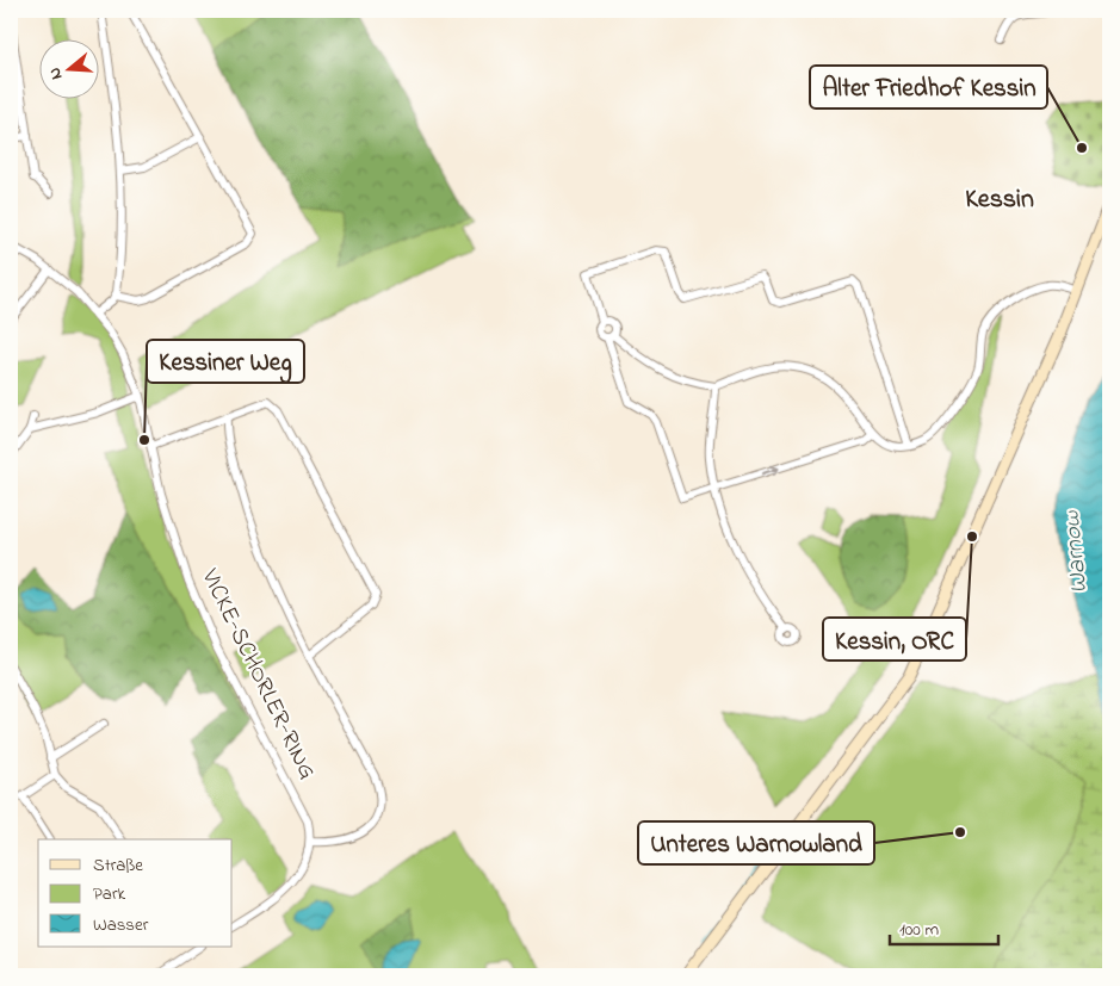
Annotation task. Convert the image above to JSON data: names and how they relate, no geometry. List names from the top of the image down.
{
  "streets": {
    "street": ["VICKE-SCHORLER-RING"]
  },
  "districts": ["Kessin"],
  "water": ["Warnow"],
  "places": [
    "Alter Friedhof Kessin",
    "Kessiner Weg",
    "Kessin, ORC",
    "Unteres Warnowland"
  ],
  "legend": ["Straße", "Park", "Wasser"],
  "scale_bar": "100 m",
  "north": "left"
}
